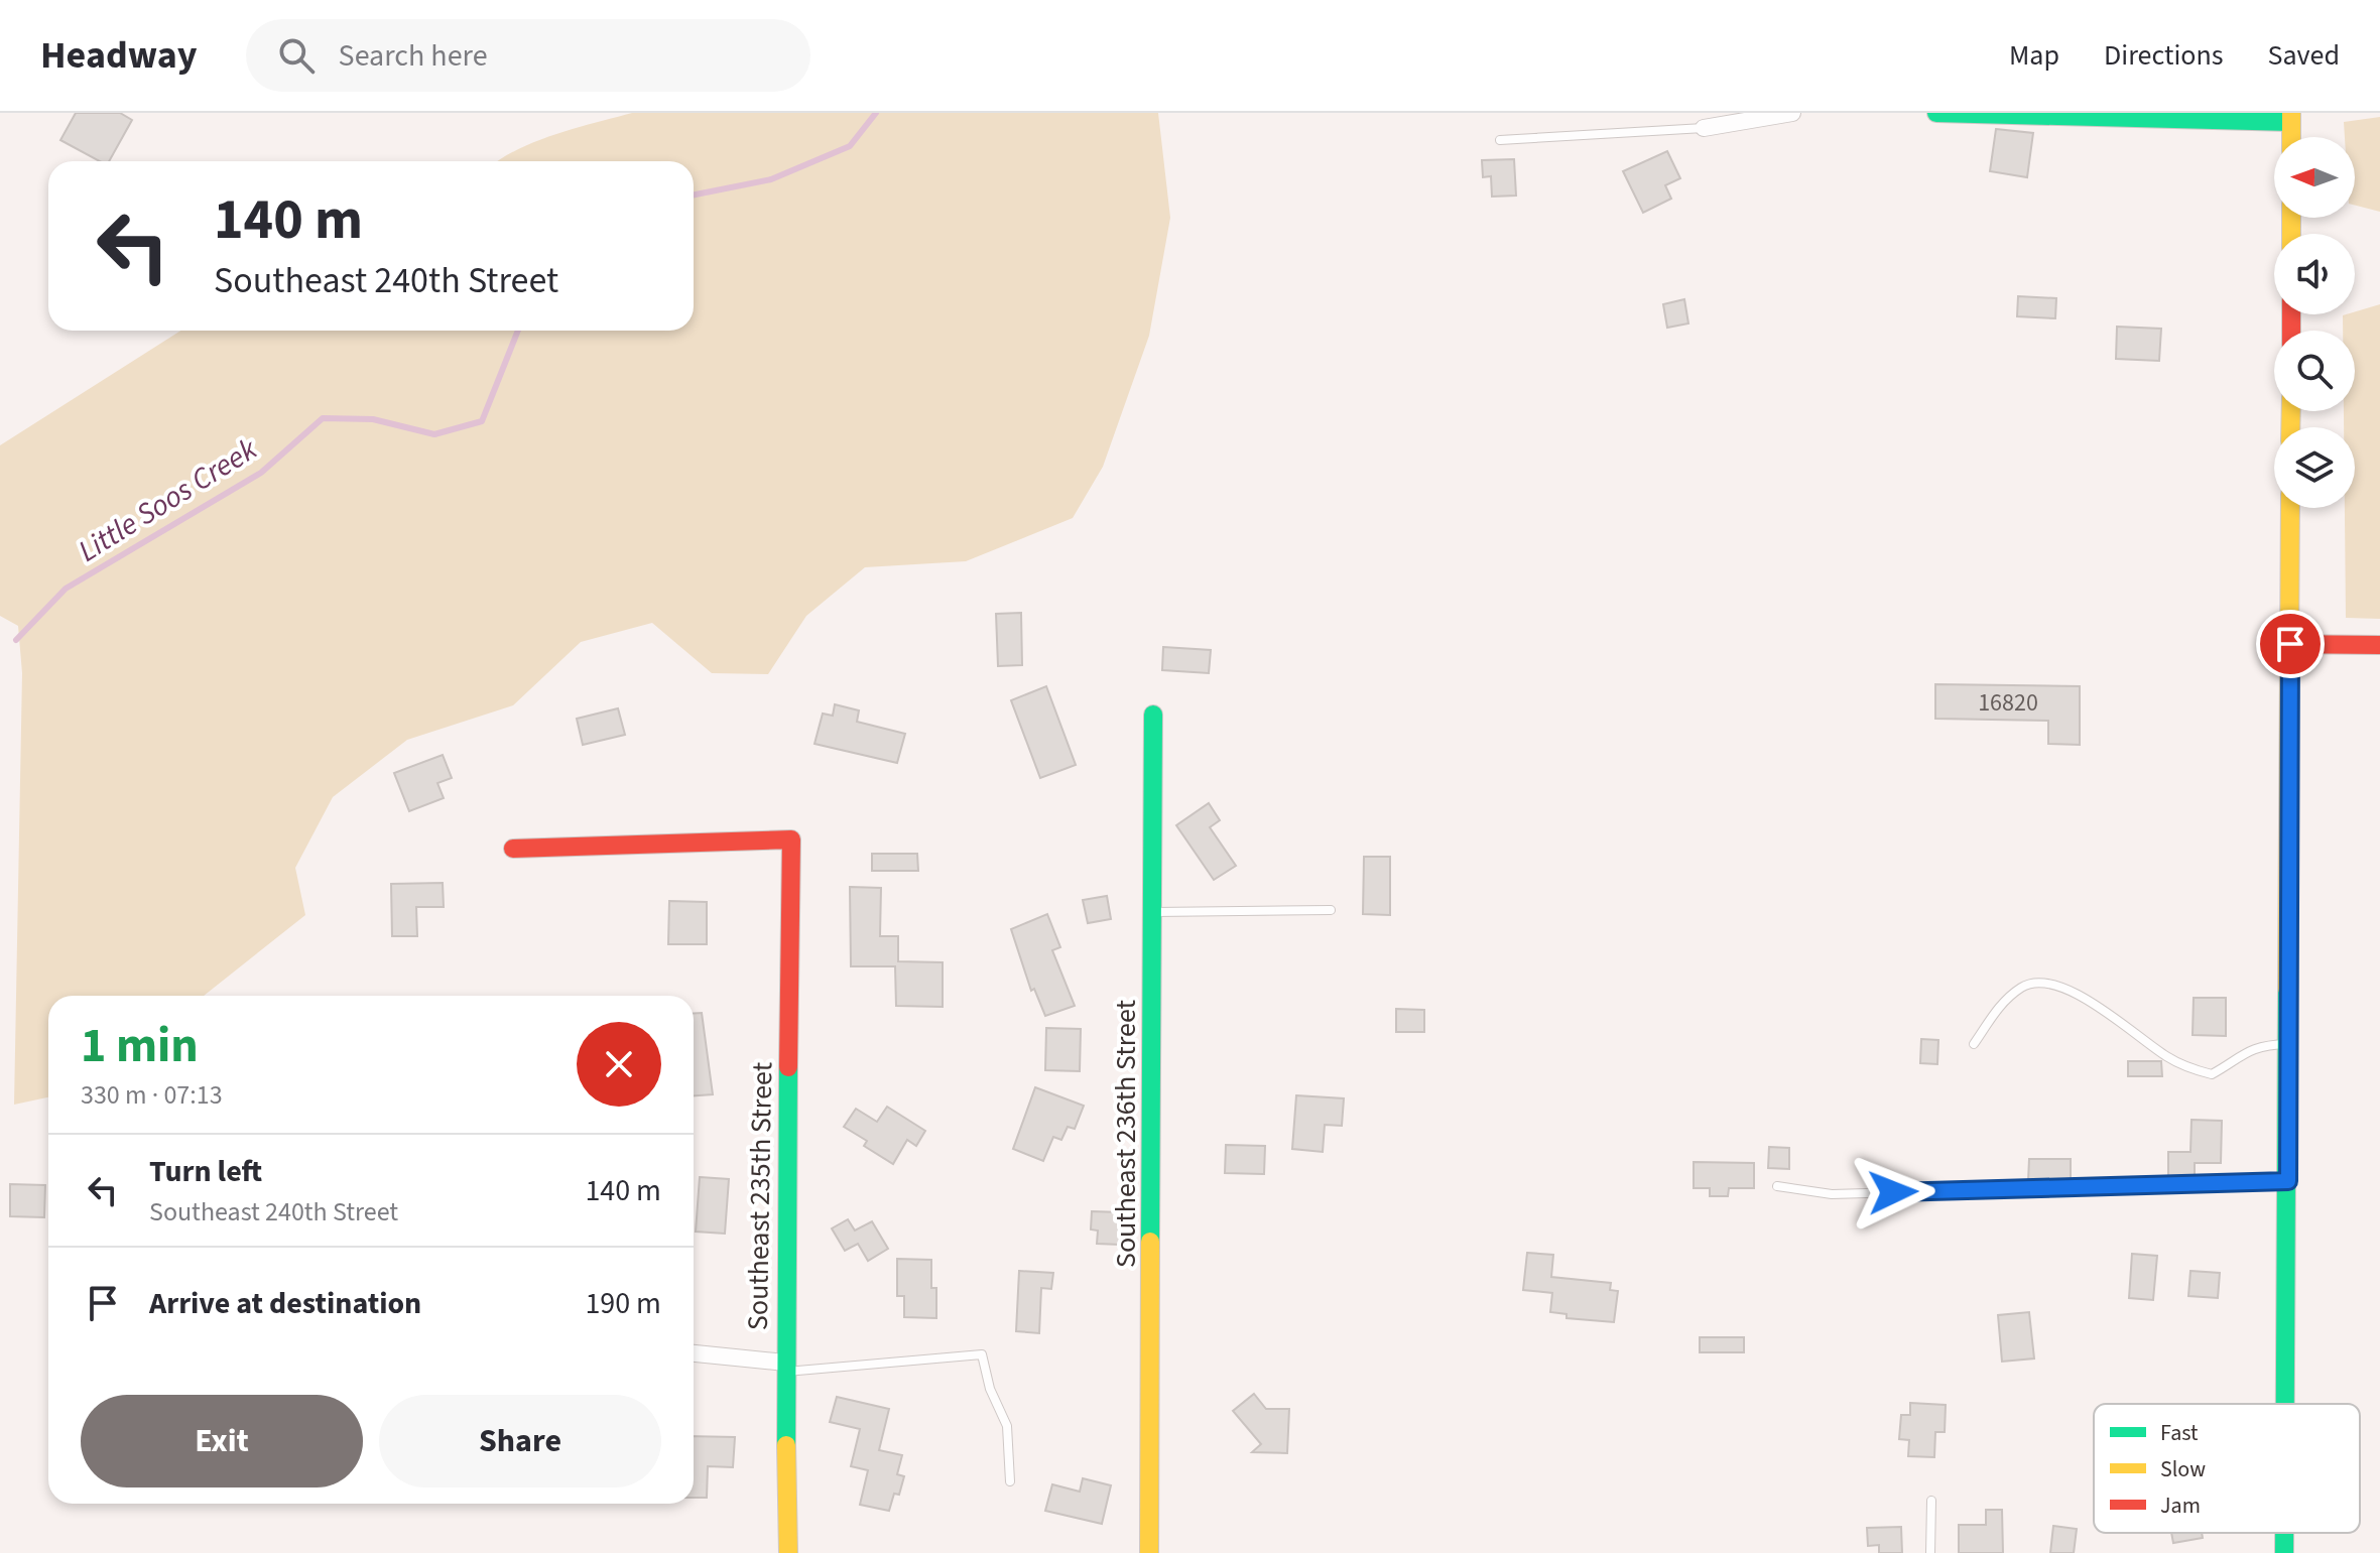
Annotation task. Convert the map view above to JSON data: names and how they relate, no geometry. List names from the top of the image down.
{
  "streets": {
    "street": ["Southeast 236th Street", "Southeast 235th Street"]
  },
  "water": ["Little Soos Creek"],
  "house_numbers": ["16820"],
  "legend": ["Fast", "Slow", "Jam"],
  "north": "left",
  "page": {
    "header": "Headway",
    "search": "Search here",
    "nav": ["Map", "Directions", "Saved"],
    "turn": ["140 m", "Southeast 240th Street"],
    "heading": ["1 min", "330 m · 07:13"],
    "list": [
      {
        "name": "Turn left",
        "note": "Southeast 240th Street",
        "value": "140 m"
      },
      {
        "name": "Arrive at destination",
        "value": "190 m"
      }
    ],
    "buttons": ["Exit", "Share"]
  }
}
